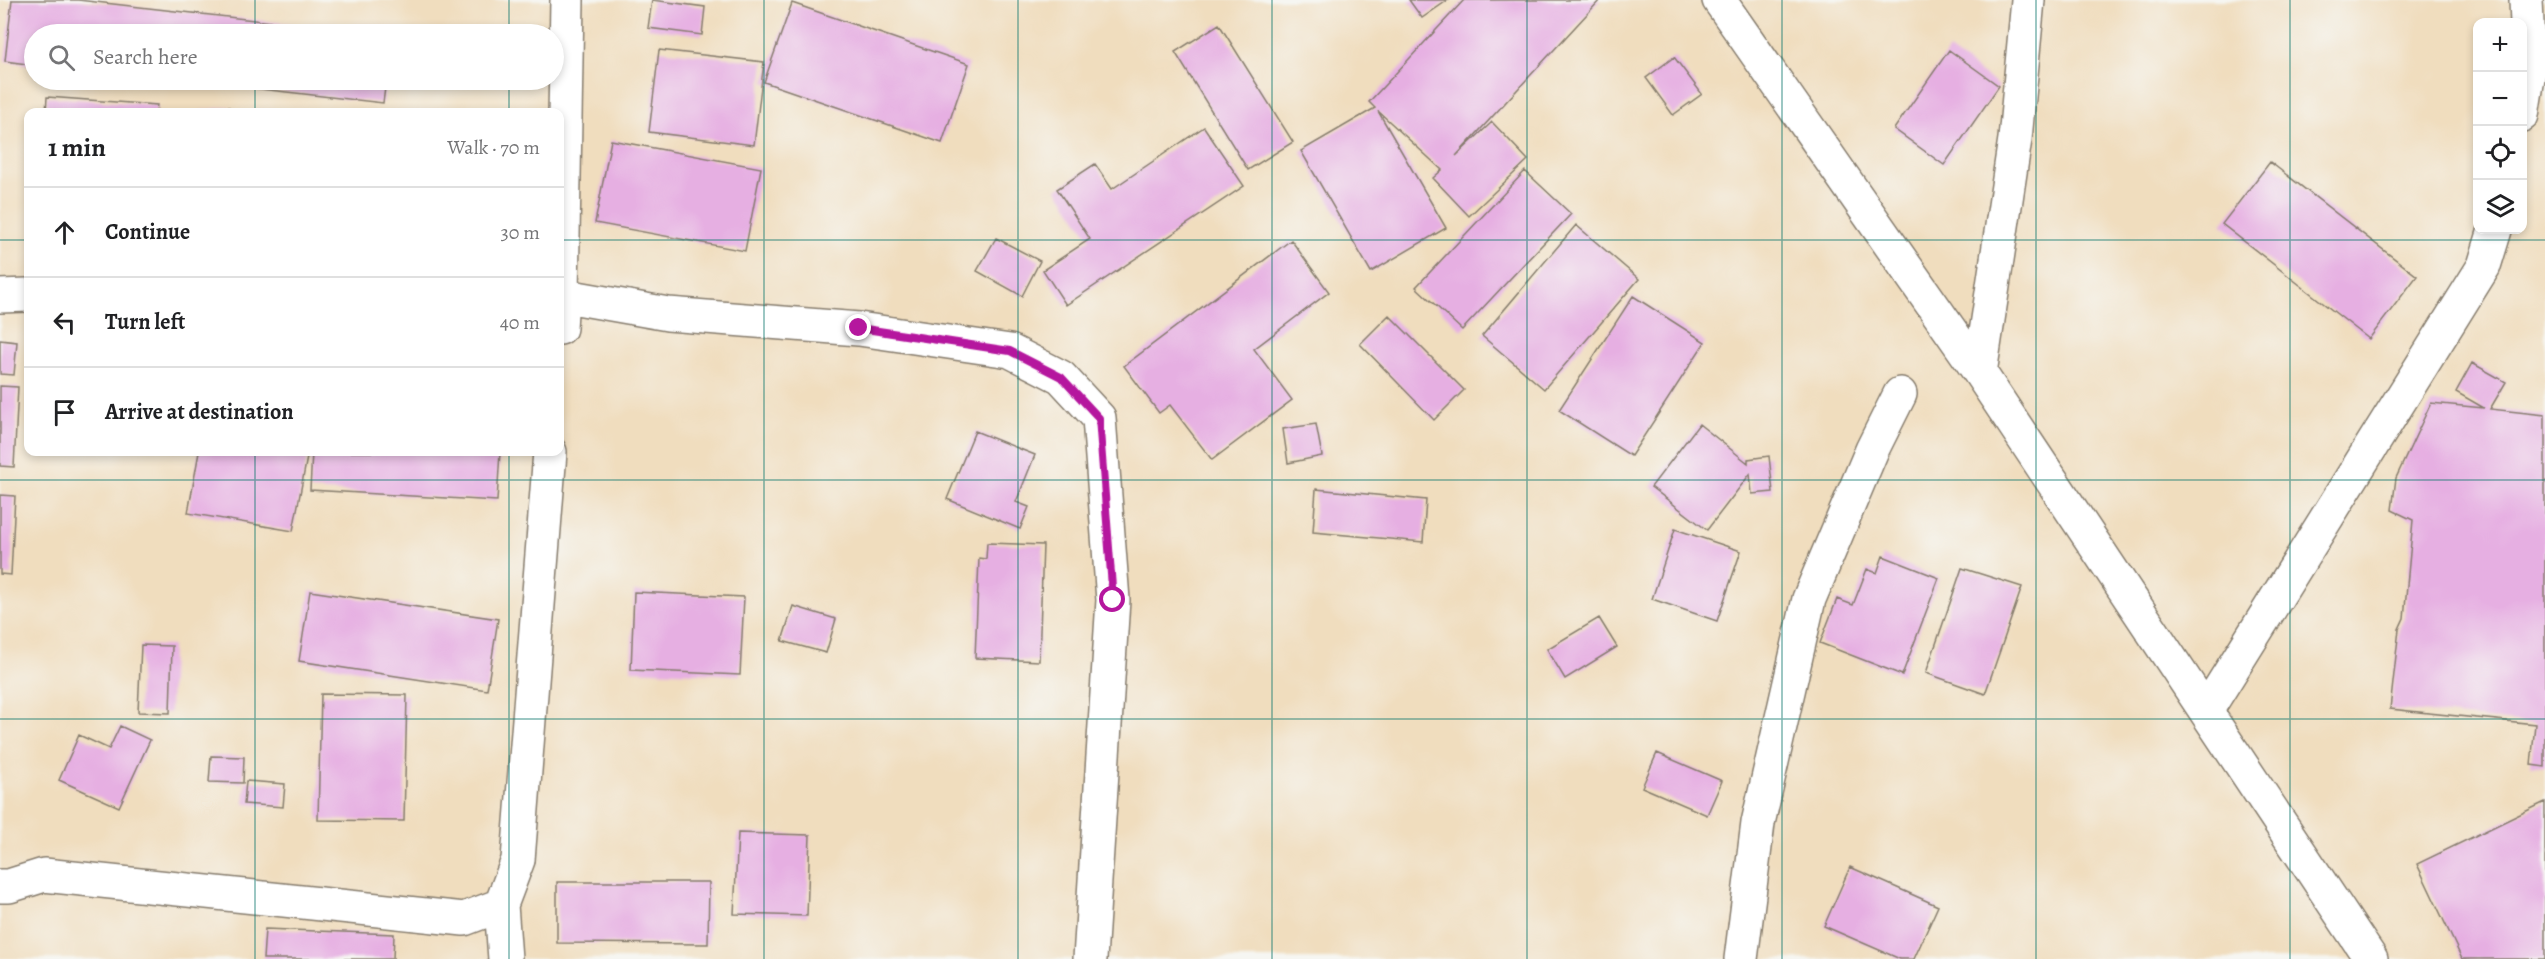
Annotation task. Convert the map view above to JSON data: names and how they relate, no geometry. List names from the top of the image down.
{
  "page": {
    "map_buttons": ["+", "−"],
    "search": "Search here",
    "heading": ["1 min", "Walk · 70 m"],
    "list": [
      ["Continue", "30 m"],
      ["Turn left", "40 m"],
      "Arrive at destination"
    ]
  }
}
